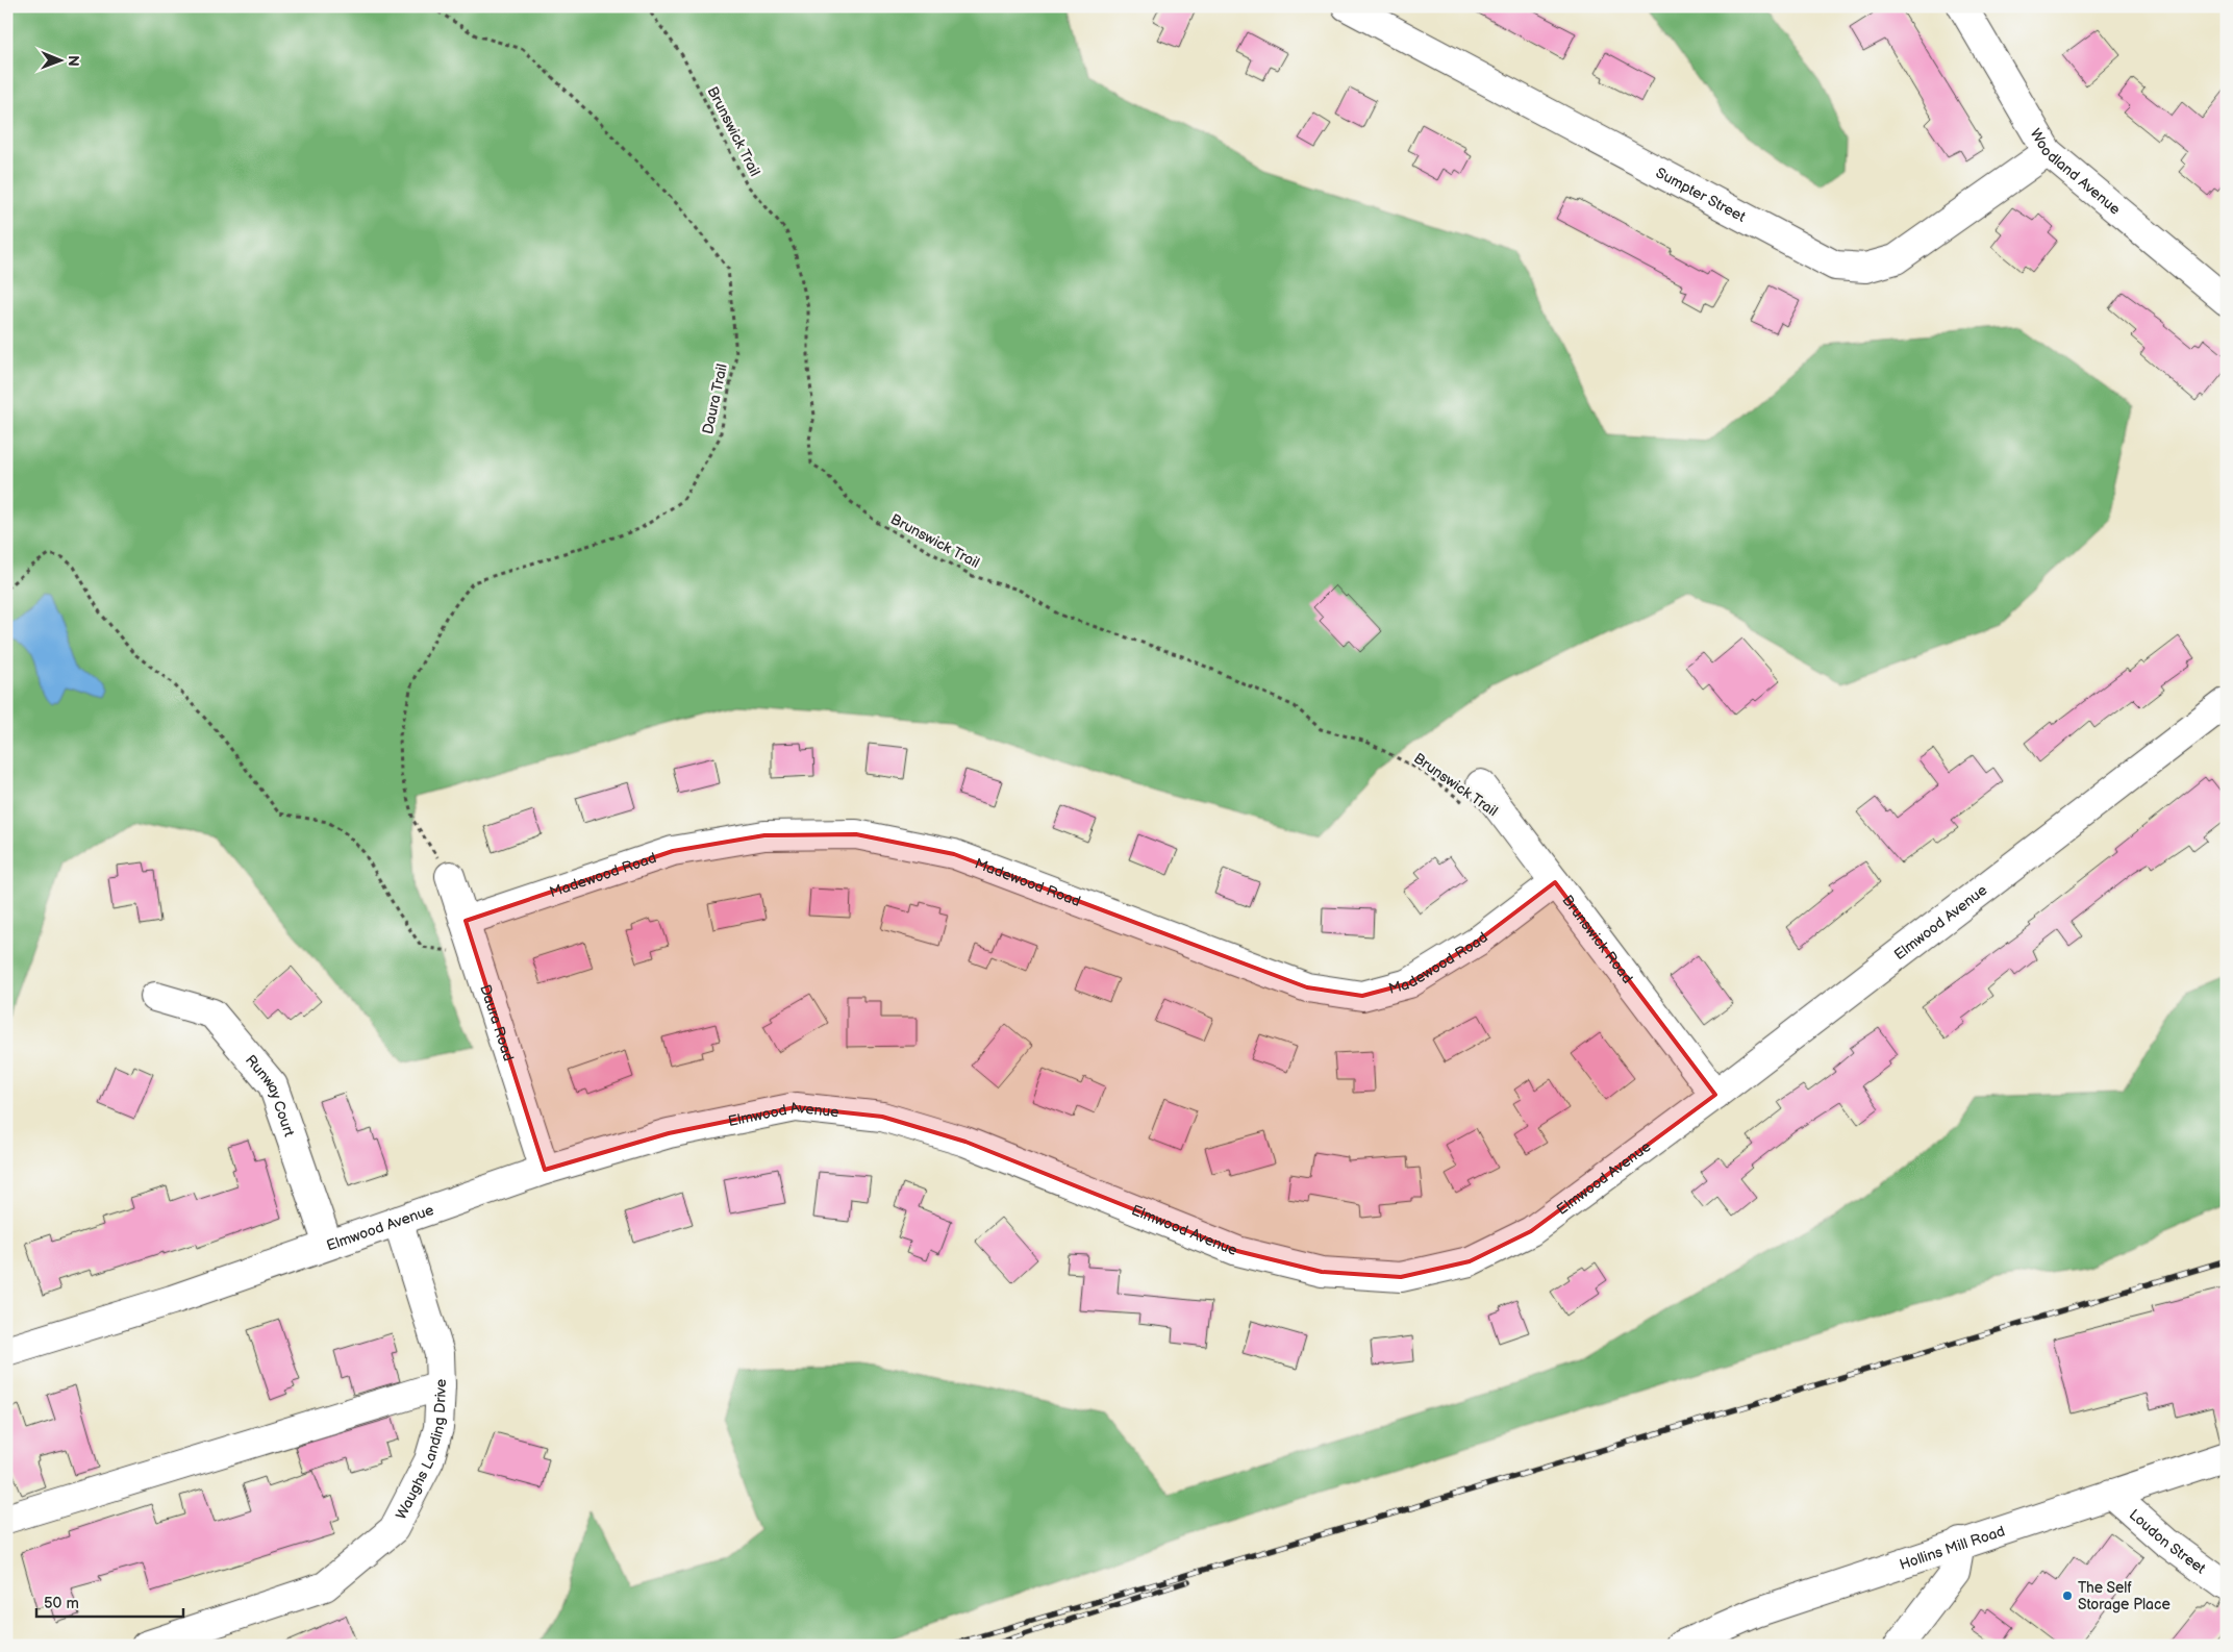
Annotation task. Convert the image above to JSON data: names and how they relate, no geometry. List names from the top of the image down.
{
  "streets": {
    "street": [
      "Woodland Avenue",
      "Sumpter Street",
      "Madewood Road",
      "Elmwood Avenue",
      "Brunswick Road",
      "Daura Road",
      "Runway Court",
      "Waughs Landing Drive",
      "Loudon Street",
      "Hollins Mill Road"
    ],
    "path": ["Brunswick Trail", "Daura Trail"]
  },
  "crossings": [
    ["Brunswick Trail", "Brunswick Road"],
    ["Woodland Avenue", "Sumpter Street"],
    ["Daura Trail", "Daura Road"],
    ["Madewood Road", "Brunswick Road"],
    ["Madewood Road", "Daura Road"],
    ["Elmwood Avenue", "Brunswick Road"],
    ["Elmwood Avenue", "Daura Road"],
    ["Elmwood Avenue", "Runway Court"],
    ["Elmwood Avenue", "Waughs Landing Drive"],
    ["Loudon Street", "Hollins Mill Road"]
  ],
  "places": ["The Self Storage Place"],
  "scale_bar": "50 m",
  "north": "right"
}
